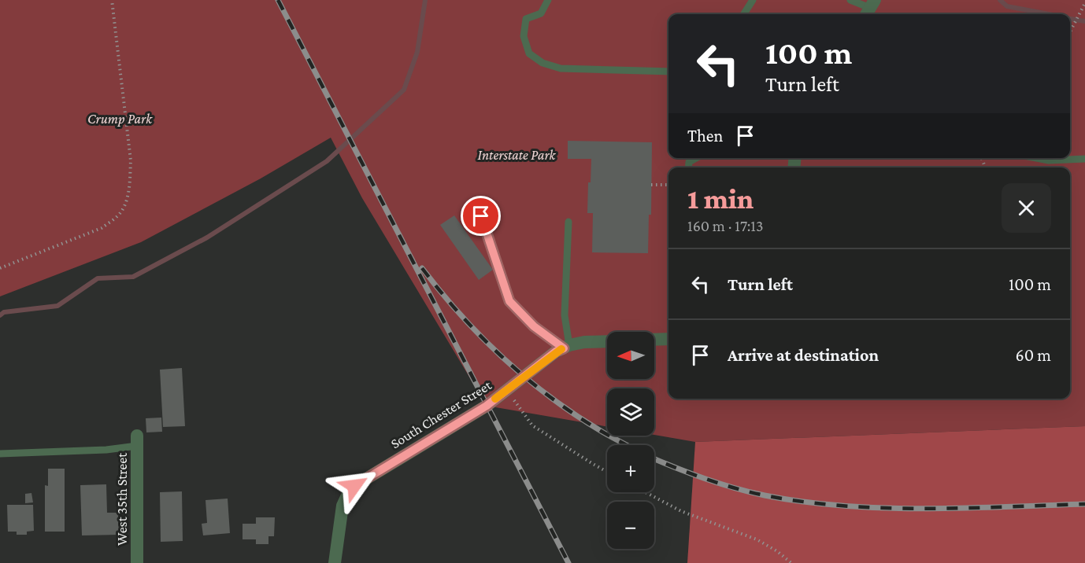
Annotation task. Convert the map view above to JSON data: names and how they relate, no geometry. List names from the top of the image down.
{
  "streets": {
    "street": ["South Chester Street", "West 35th Street"]
  },
  "parks": ["Crump Park", "Interstate Park"],
  "north": "left",
  "page": {
    "turn": ["100 m", "Turn left"],
    "then": "Then",
    "heading": ["1 min", "160 m · 17:13"],
    "list": [
      {
        "name": "Turn left",
        "value": "100 m"
      },
      {
        "name": "Arrive at destination",
        "value": "60 m"
      }
    ],
    "map_buttons": ["+", "−"]
  }
}
